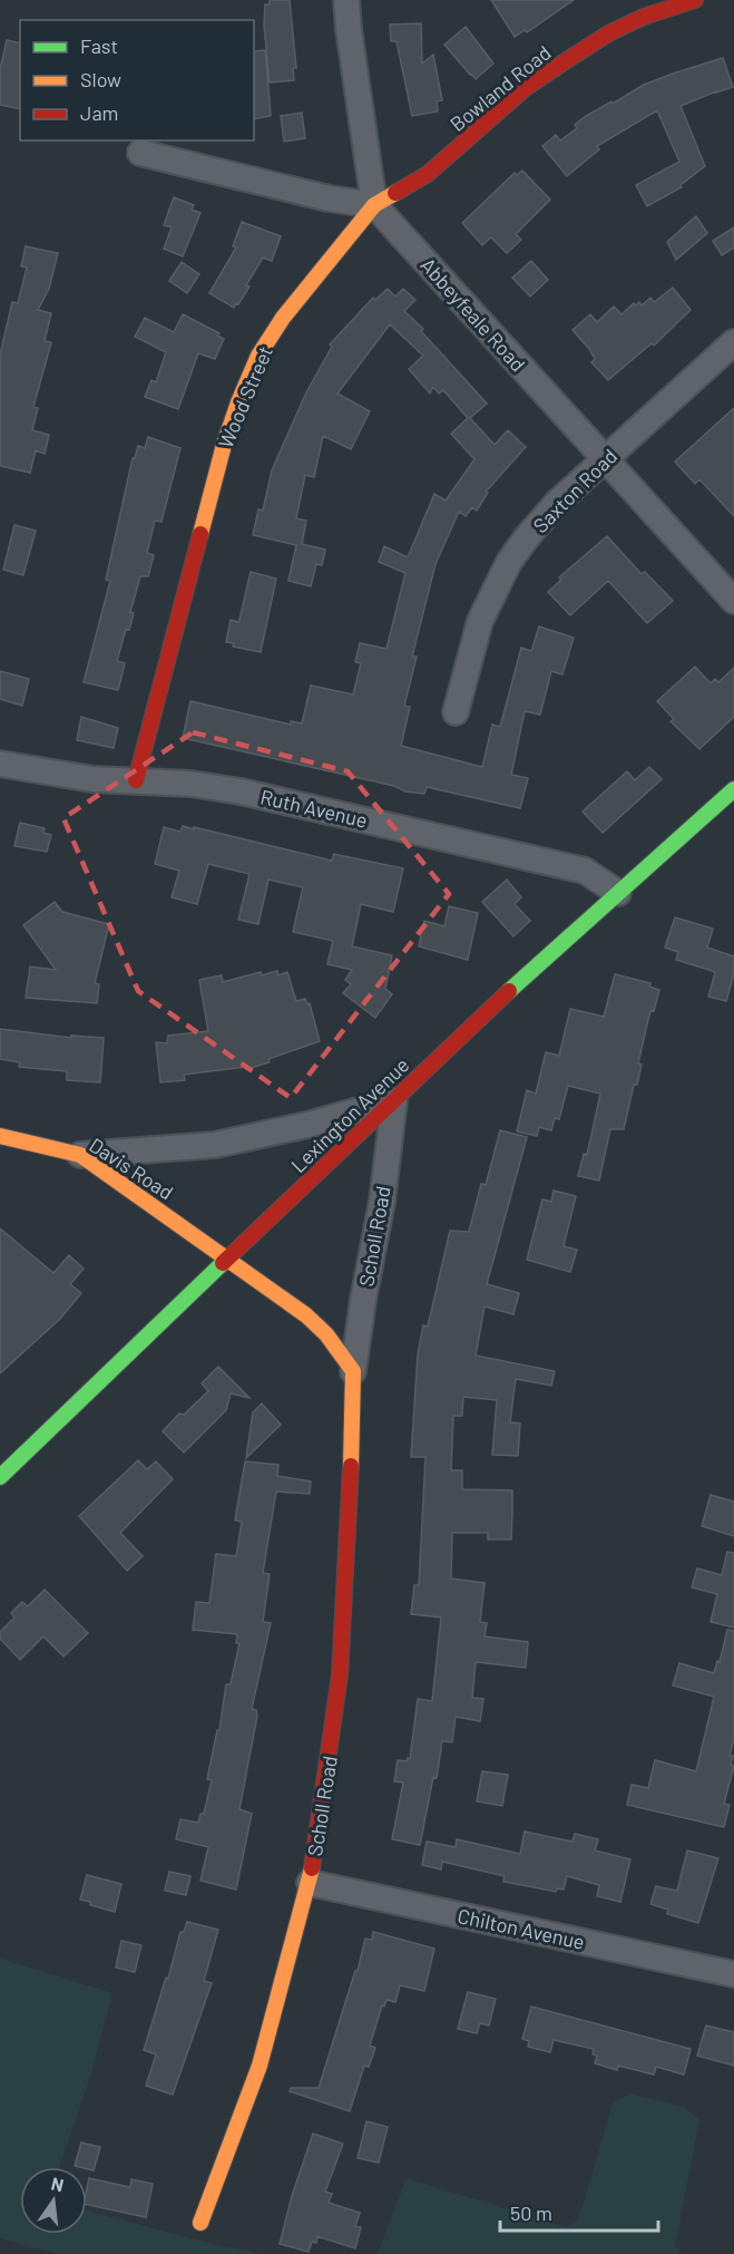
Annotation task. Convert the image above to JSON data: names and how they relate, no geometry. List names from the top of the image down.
{
  "streets": {
    "street": [
      "Bowland Road",
      "Abbeyfeale Road",
      "Wood Street",
      "Saxton Road",
      "Ruth Avenue",
      "Lexington Avenue",
      "Davis Road",
      "Scholl Road",
      "Chilton Avenue"
    ]
  },
  "crossings": [
    ["Bowland Road", "Abbeyfeale Road"],
    ["Bowland Road", "Wood Street"],
    ["Abbeyfeale Road", "Wood Street"],
    ["Abbeyfeale Road", "Saxton Road"],
    ["Wood Street", "Ruth Avenue"],
    ["Ruth Avenue", "Lexington Avenue"],
    ["Lexington Avenue", "Davis Road"],
    ["Lexington Avenue", "Scholl Road"],
    ["Scholl Road", "Chilton Avenue"]
  ],
  "legend": ["Fast", "Slow", "Jam"],
  "scale_bar": "50 m",
  "north": "top"
}
